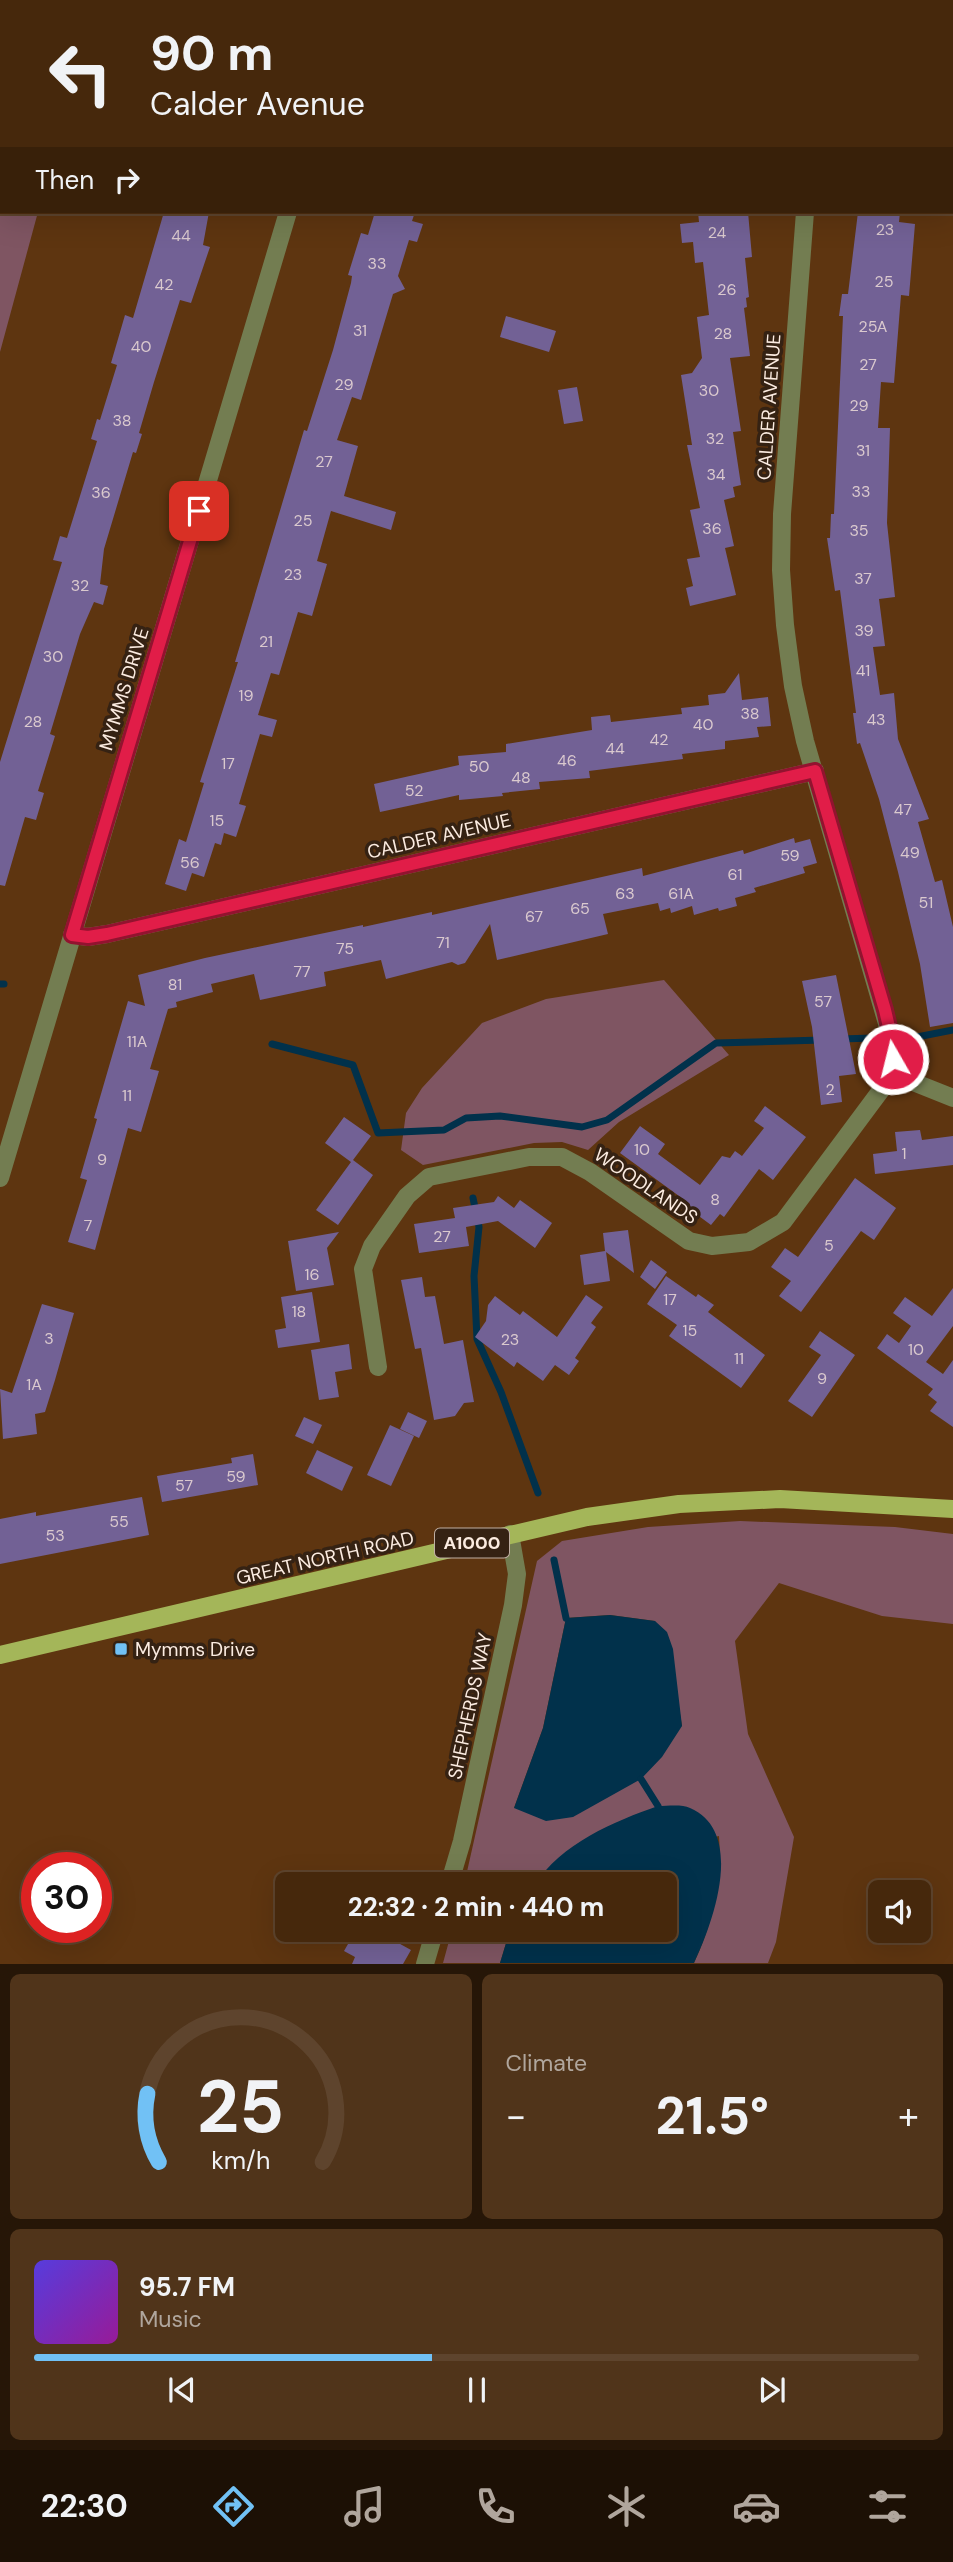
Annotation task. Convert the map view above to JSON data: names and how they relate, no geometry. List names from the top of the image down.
{
  "streets": {
    "main road": ["A1000", "GREAT NORTH ROAD"],
    "street": [
      "CALDER AVENUE",
      "MYMMS DRIVE",
      "WOODLANDS",
      "SHEPHERDS WAY"
    ]
  },
  "crossings": [
    ["CALDER AVENUE", "MYMMS DRIVE"],
    ["CALDER AVENUE", "WOODLANDS"],
    ["GREAT NORTH ROAD", "SHEPHERDS WAY"]
  ],
  "places": {
    "transit": ["Mymms Drive"]
  },
  "house_numbers": [
    "23",
    "24",
    "44",
    "33",
    "25",
    "42",
    "26",
    "25A",
    "31",
    "28",
    "40",
    "27",
    "29",
    "30",
    "29",
    "38",
    "32",
    "31",
    "27",
    "34",
    "33",
    "36",
    "25",
    "36",
    "35",
    "23",
    "37",
    "32",
    "39",
    "21",
    "30",
    "41",
    "19",
    "38",
    "43",
    "28",
    "40",
    "42",
    "44",
    "46",
    "17",
    "50",
    "48",
    "52",
    "47",
    "15",
    "49",
    "59",
    "56",
    "61",
    "63",
    "61A",
    "51",
    "65",
    "67",
    "71",
    "75",
    "77",
    "81",
    "57",
    "11A",
    "2",
    "11",
    "10",
    "1",
    "9",
    "8",
    "7",
    "27",
    "5",
    "16",
    "17",
    "18",
    "15",
    "3",
    "23",
    "10",
    "11",
    "9",
    "1A",
    "59",
    "57",
    "55",
    "53"
  ],
  "page": {
    "turn": ["90 m", "Calder Avenue"],
    "then": "Then",
    "limit": "30",
    "trip": "22:32 · 2 min · 440 m",
    "tile": "Climate",
    "heat": ["−", "21.5°", "+"],
    "song": ["95.7 FM", "Music"],
    "tabs": "22:30",
    "gauge": ["25", "km/h"]
  }
}
